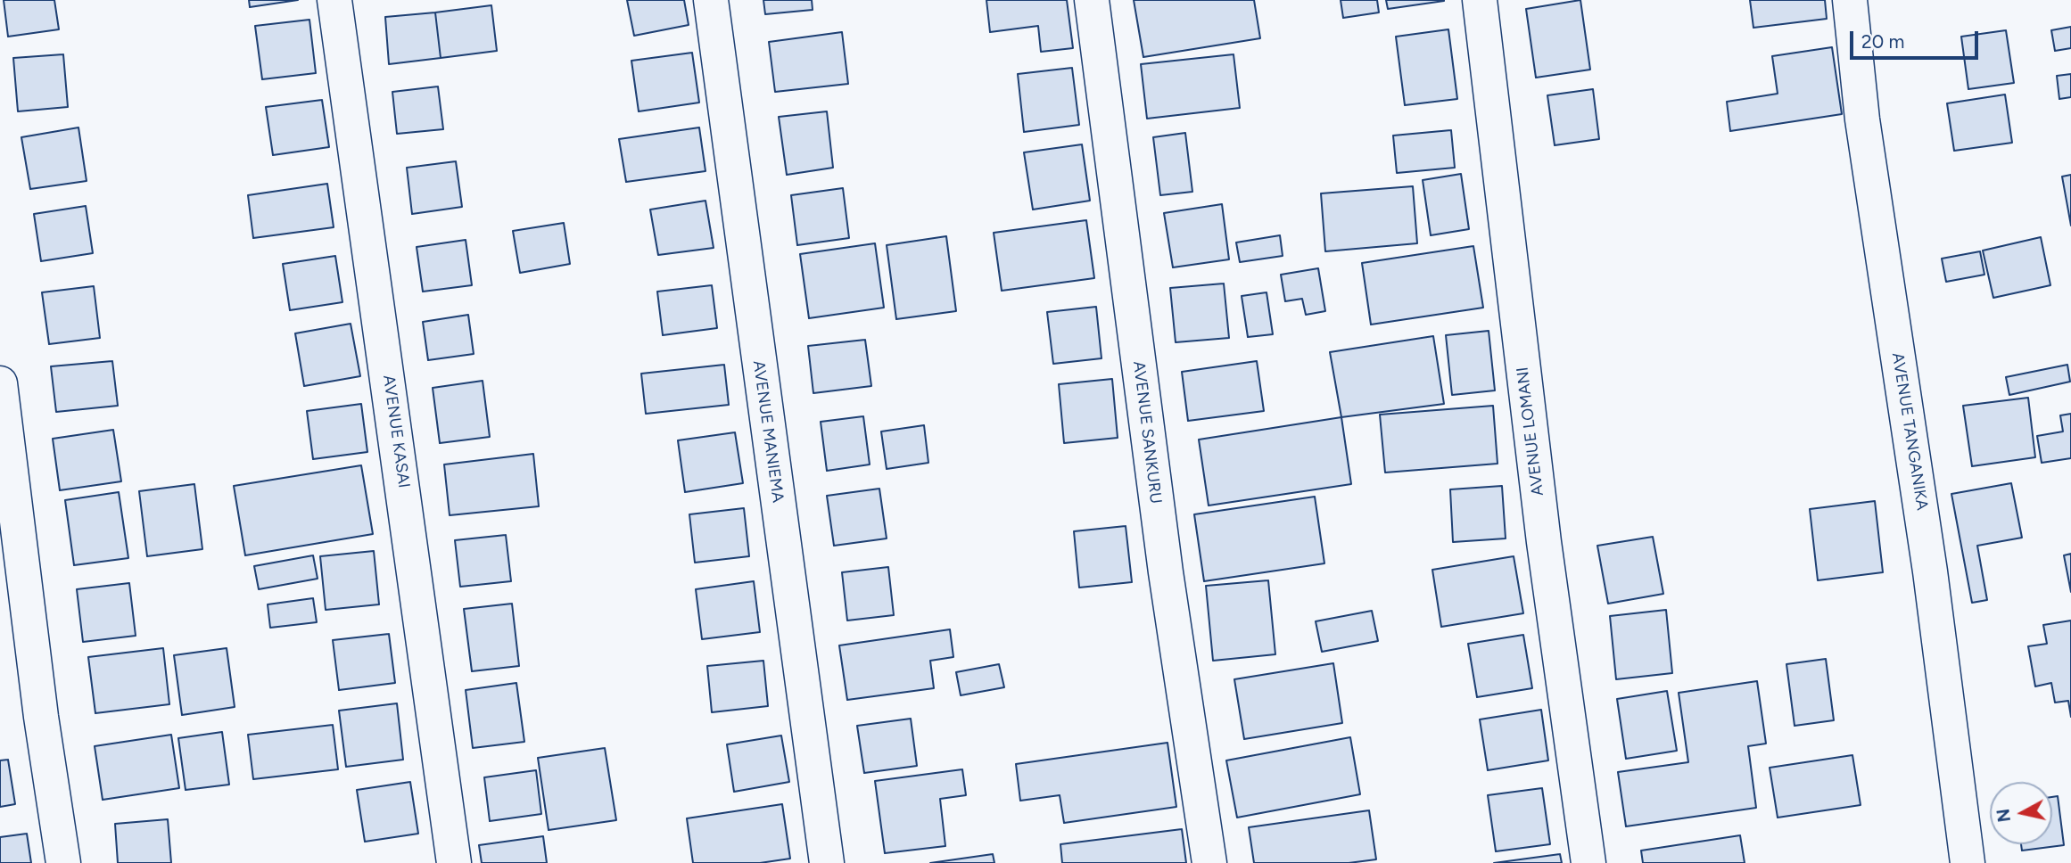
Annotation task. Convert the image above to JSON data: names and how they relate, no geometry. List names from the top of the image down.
{
  "streets": {
    "street": [
      "AVENUE KASAI",
      "AVENUE MANIEMA",
      "AVENUE LOMANI",
      "AVENUE TANGANIKA",
      "AVENUE SANKURU"
    ]
  },
  "scale_bar": "20 m",
  "north": "left"
}
